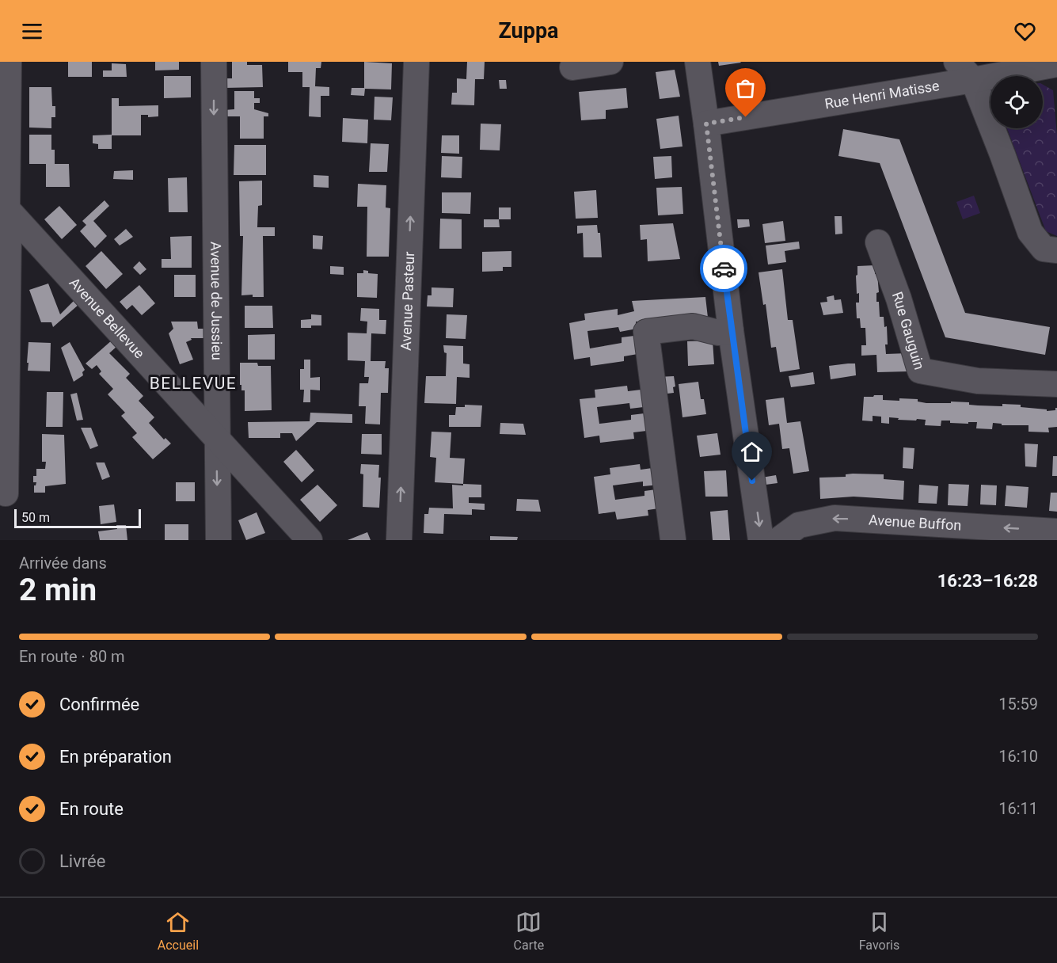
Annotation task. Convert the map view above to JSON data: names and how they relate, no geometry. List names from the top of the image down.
{
  "streets": {
    "street": [
      "Rue Henri Matisse",
      "Avenue de Jussieu",
      "Avenue Pasteur",
      "Avenue Bellevue",
      "Rue Gauguin",
      "Avenue Buffon"
    ]
  },
  "crossings": [
    ["Avenue de Jussieu", "Avenue Bellevue"]
  ],
  "one_way": ["Avenue Pasteur", "Avenue Buffon"],
  "districts": ["BELLEVUE"],
  "scale_bar": "50 m",
  "page": {
    "header": "Zuppa",
    "scale": "50 m",
    "heading": ["2 min", "Arrivée dans", "16:23–16:28"],
    "bar": "En route · 80 m",
    "list": [
      ["Confirmée", "15:59"],
      ["En préparation", "16:10"],
      ["En route", "16:11"],
      "Livrée"
    ],
    "tabs": ["Accueil", "Carte", "Favoris"]
  }
}
